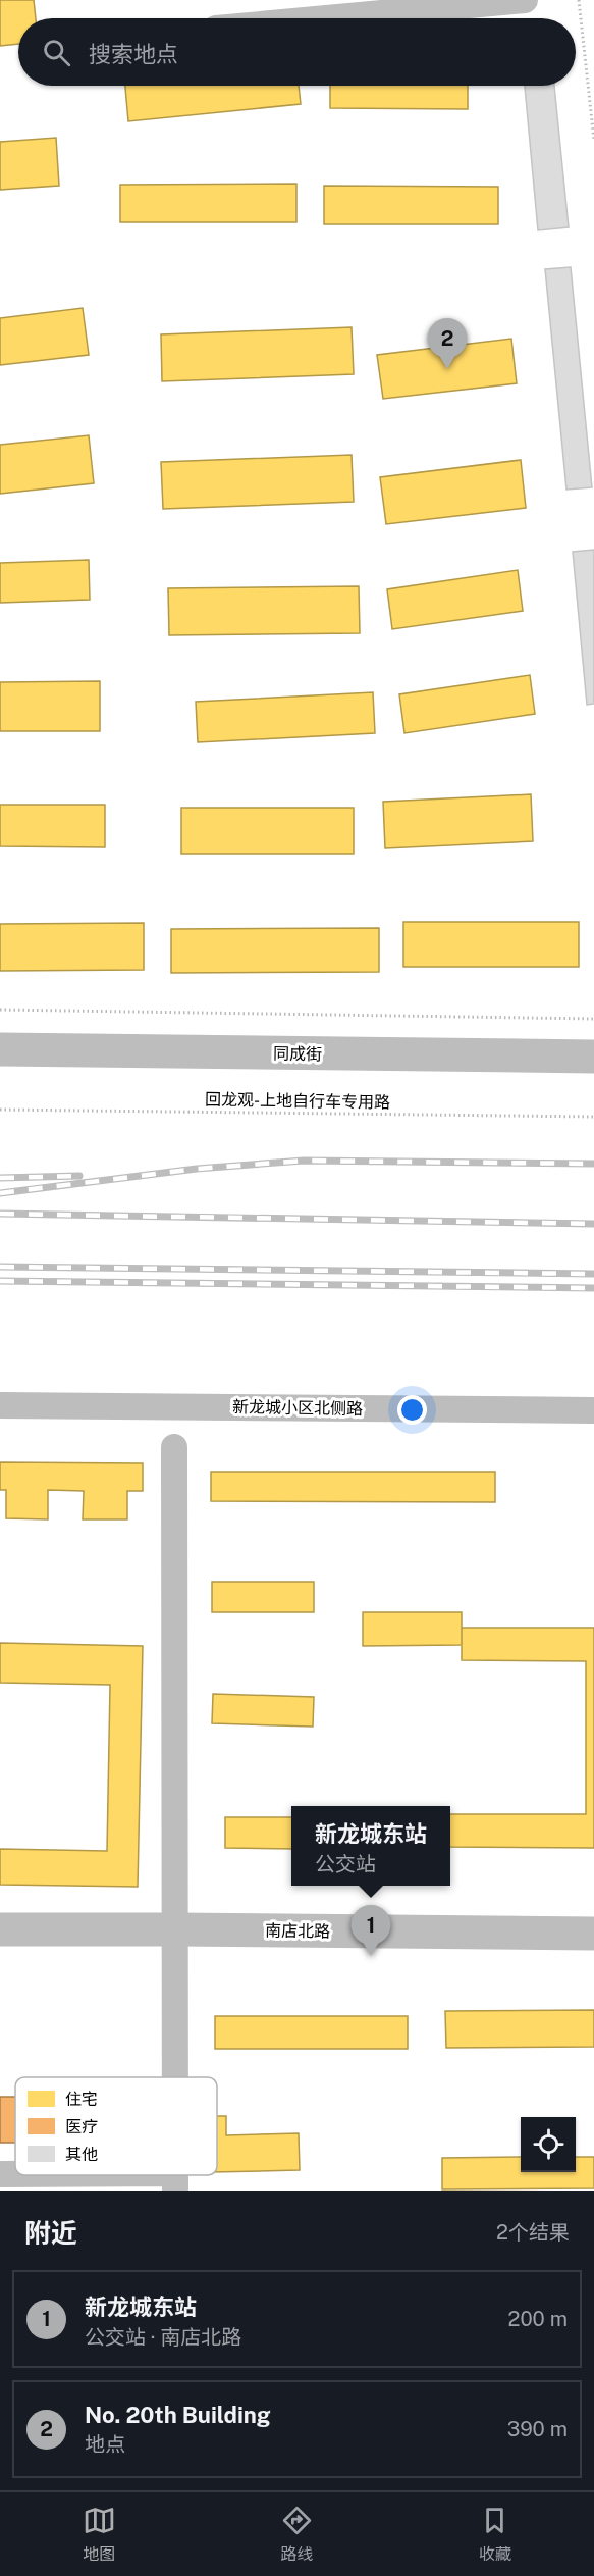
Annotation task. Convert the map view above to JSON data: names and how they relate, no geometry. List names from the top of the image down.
{
  "streets": {
    "main road": ["同成街", "南店北路"],
    "street": ["新龙城小区北侧路"],
    "path": ["回龙观-上地自行车专用路"]
  },
  "legend": ["住宅", "医疗", "其他"],
  "page": {
    "search": "搜索地点",
    "pins": ["2", "1"],
    "popup": ["新龙城东站", "公交站"],
    "heading": ["附近", "2个结果"],
    "list": [
      {
        "mark": "1",
        "name": "新龙城东站",
        "note": "公交站 · 南店北路",
        "value": "200 m"
      },
      {
        "mark": "2",
        "name": "No. 20th Building",
        "note": "地点",
        "value": "390 m"
      }
    ],
    "nav": ["地图", "路线", "收藏"]
  }
}
